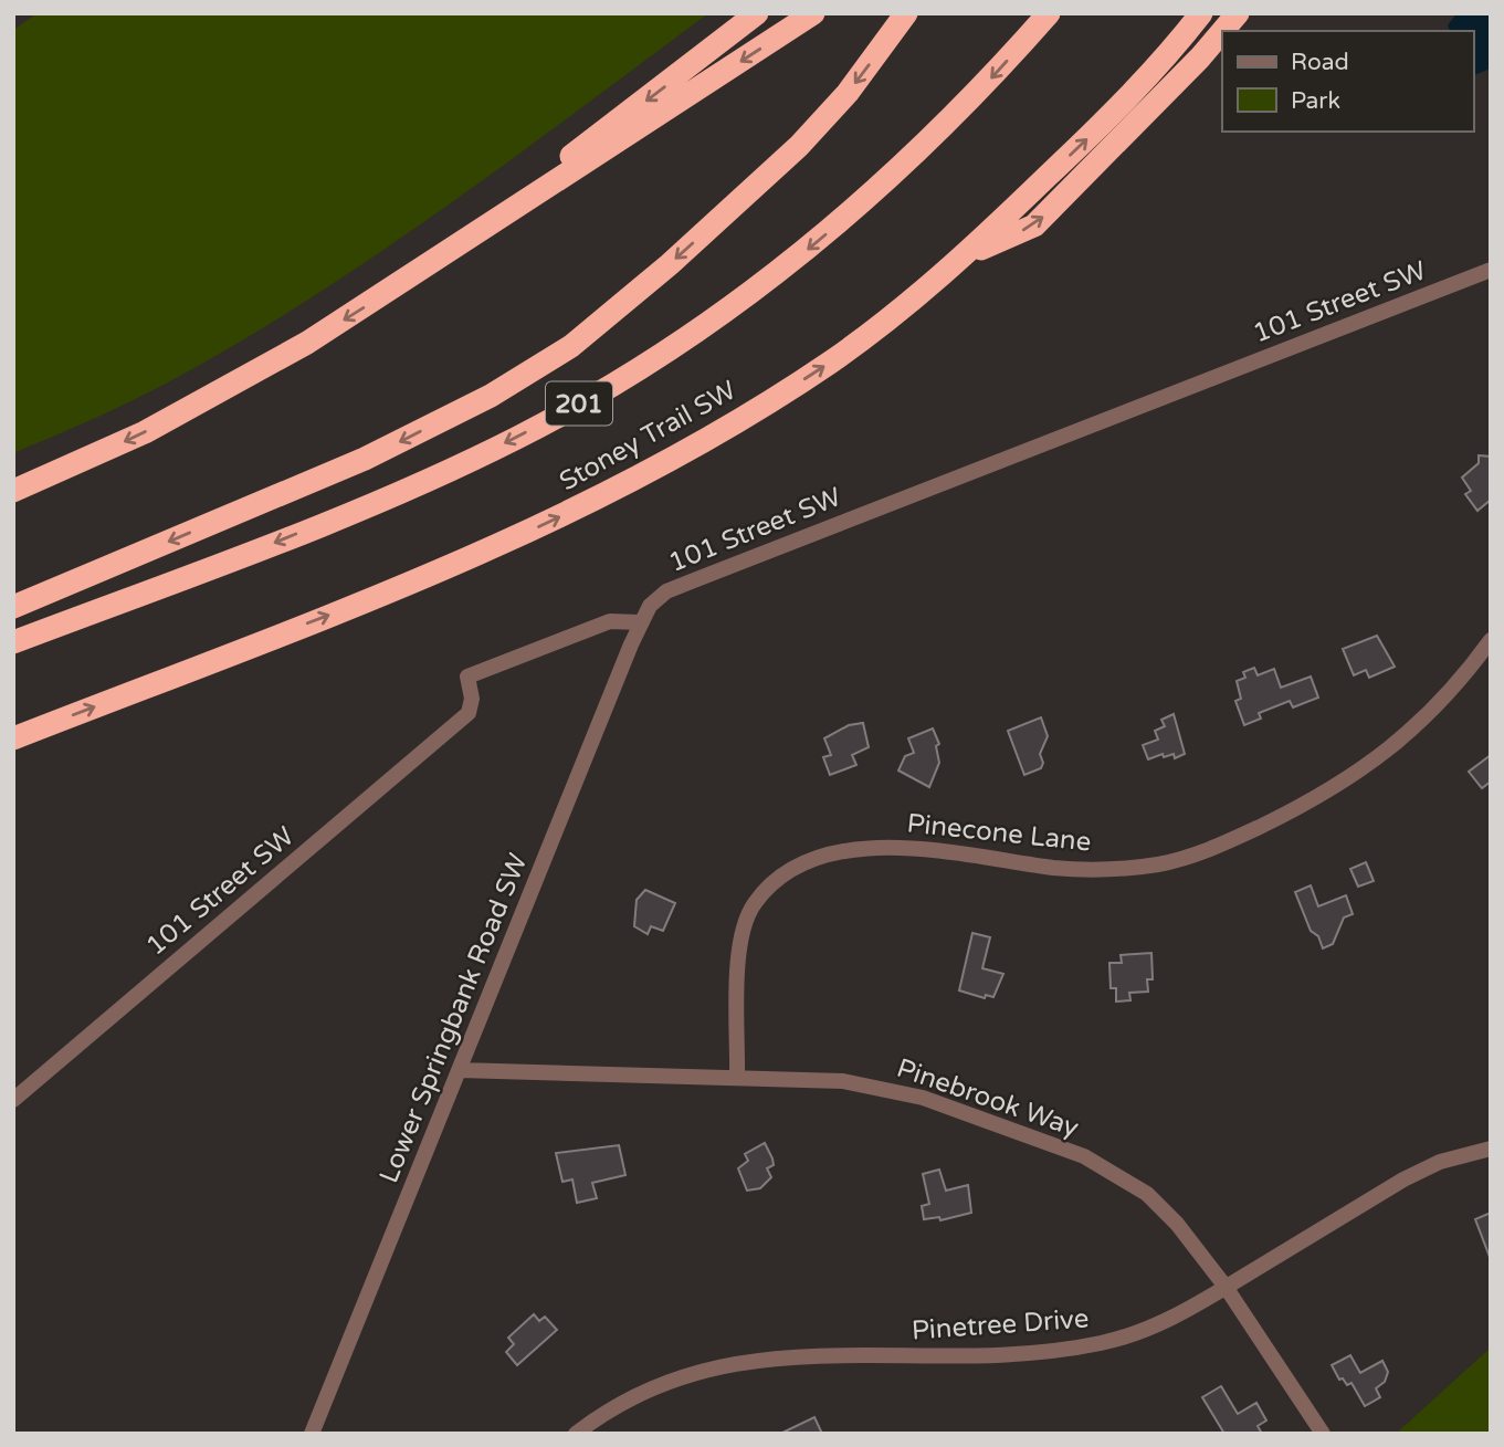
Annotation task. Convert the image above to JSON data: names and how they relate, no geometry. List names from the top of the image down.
{
  "streets": {
    "highway": ["201", "Stoney Trail SW"],
    "street": [
      "101 Street SW",
      "Pinecone Lane",
      "Lower Springbank Road SW",
      "Pinebrook Way",
      "Pinetree Drive"
    ]
  },
  "crossings": [
    ["101 Street SW", "Lower Springbank Road SW"],
    ["Pinecone Lane", "Pinebrook Way"],
    ["Lower Springbank Road SW", "Pinebrook Way"],
    ["Pinebrook Way", "Pinetree Drive"]
  ],
  "legend": ["Road", "Park"]
}
